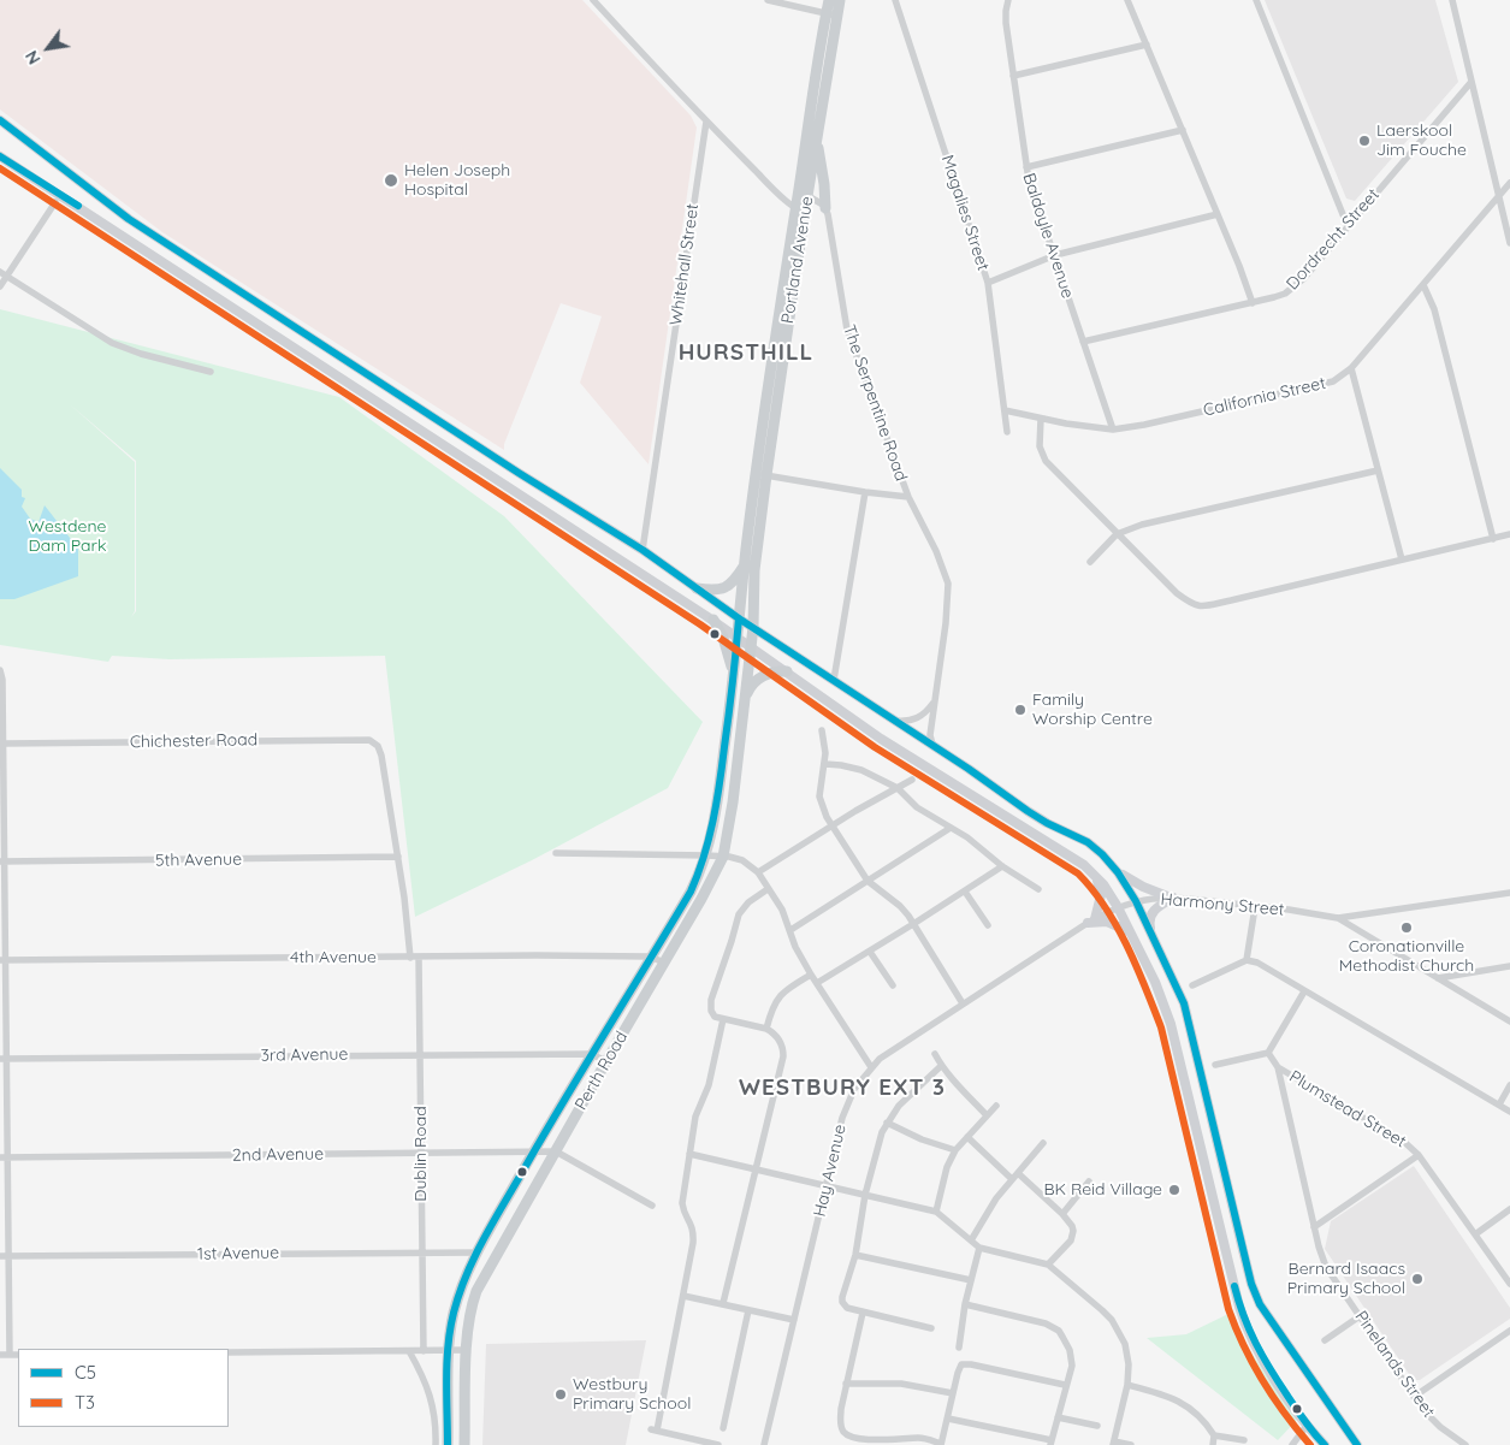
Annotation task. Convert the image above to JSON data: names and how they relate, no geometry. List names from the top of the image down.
{
  "streets": {
    "main road": ["Portland Avenue", "Harmony Street", "Perth Road"],
    "street": [
      "Magalies Street",
      "Baldoyle Avenue",
      "Dordrecht Street",
      "Whitehall Street",
      "California Street",
      "The Serpentine Road",
      "Chichester Road",
      "5th Avenue",
      "4th Avenue",
      "3rd Avenue",
      "Plumstead Street",
      "Dublin Road",
      "2nd Avenue",
      "Hay Avenue",
      "1st Avenue",
      "Pinelands Street"
    ]
  },
  "crossings": [
    ["Magalies Street", "California Street"],
    ["Baldoyle Avenue", "Dordrecht Street"],
    ["Baldoyle Avenue", "California Street"],
    ["Portland Avenue", "Harmony Street"],
    ["Portland Avenue", "Perth Road"],
    ["The Serpentine Road", "Harmony Street"],
    ["Chichester Road", "5th Avenue"],
    ["Harmony Street", "Perth Road"],
    ["Harmony Street", "Hay Avenue"],
    ["4th Avenue", "Perth Road"],
    ["4th Avenue", "Dublin Road"],
    ["3rd Avenue", "Perth Road"],
    ["3rd Avenue", "Dublin Road"],
    ["Perth Road", "2nd Avenue"],
    ["Perth Road", "1st Avenue"],
    ["Plumstead Street", "Pinelands Street"],
    ["Dublin Road", "2nd Avenue"],
    ["Dublin Road", "1st Avenue"]
  ],
  "districts": ["HURSTHILL", "WESTBURY EXT 3"],
  "parks": ["Westdene Dam Park"],
  "places": [
    "Laerskool Jim Fouche",
    "Helen Joseph Hospital",
    "Family Worship Centre",
    "Coronationville Methodist Church",
    "BK Reid Village",
    "Bernard Isaacs Primary School",
    "Westbury Primary School"
  ],
  "lines": ["transit line C5", "transit line T3"],
  "legend": ["C5", "T3"],
  "north": "bottom left"
}
